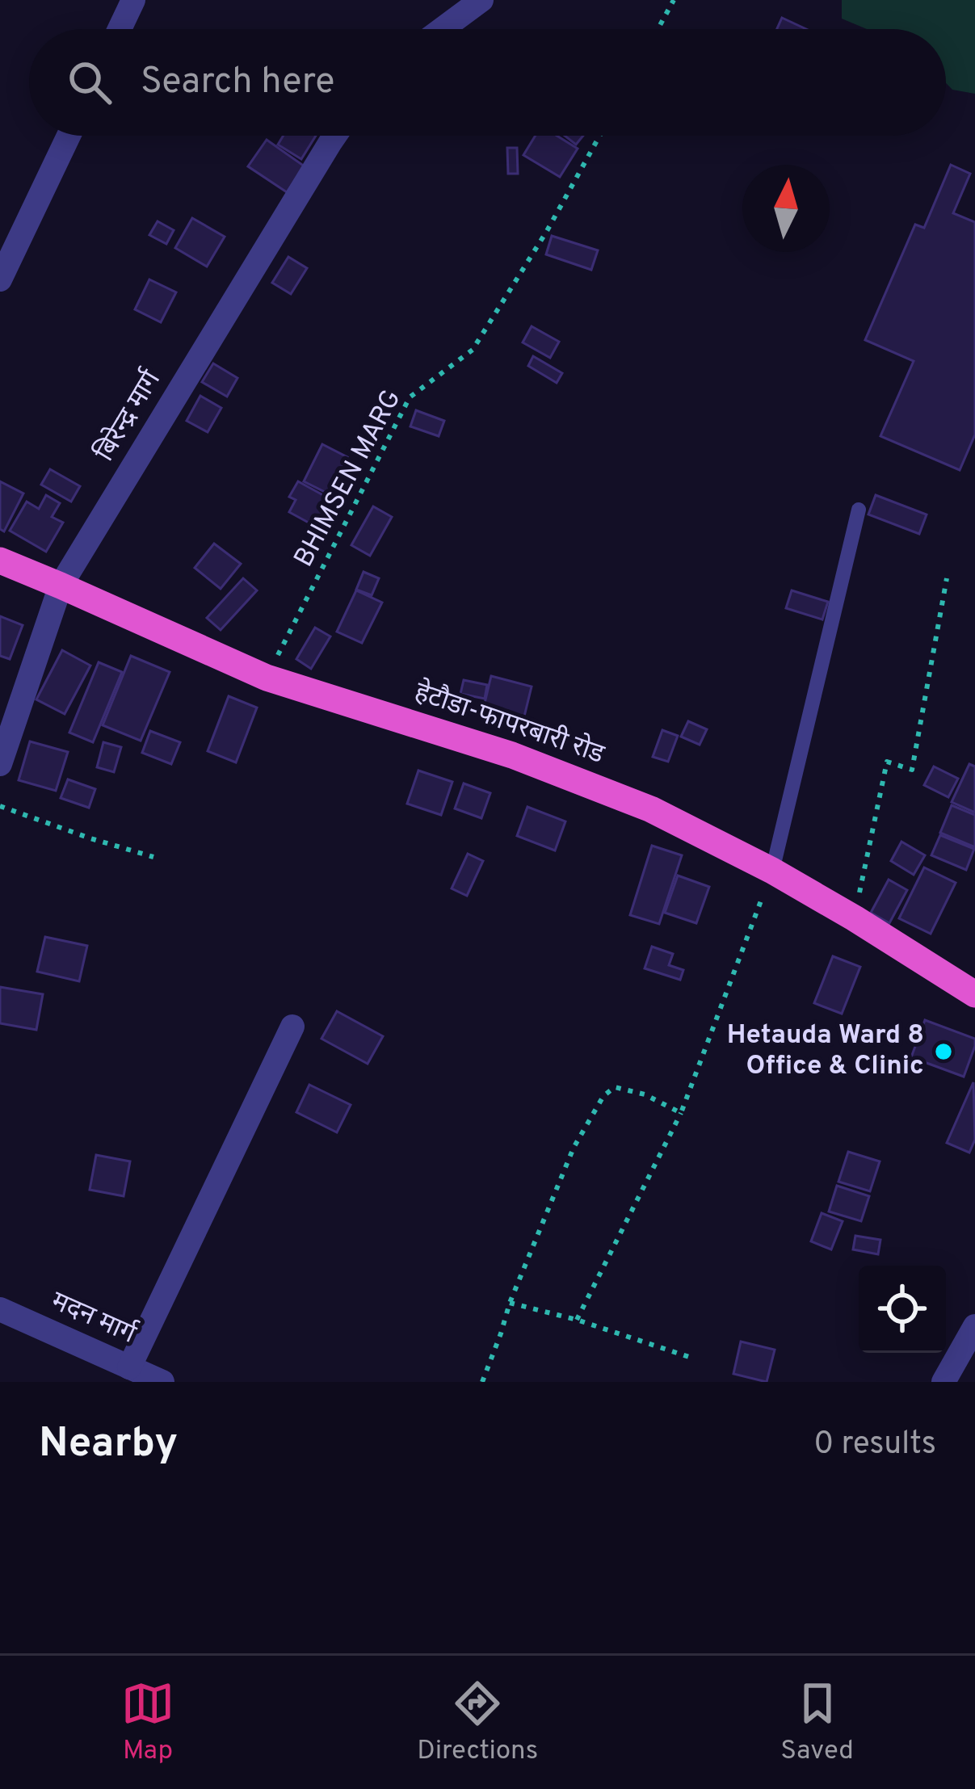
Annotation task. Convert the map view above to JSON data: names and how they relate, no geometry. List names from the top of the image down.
{
  "streets": {
    "highway": ["हेटौडा-फापरबारी रोड"],
    "street": ["बिरेन्द्र मार्ग", "मदन मार्ग"],
    "path": ["BHIMSEN MARG"]
  },
  "crossings": [
    ["बिरेन्द्र मार्ग", "हेटौडा-फापरबारी रोड"],
    ["BHIMSEN MARG", "हेटौडा-फापरबारी रोड"]
  ],
  "places": ["Hetauda Ward 8 Office & Clinic"],
  "north": "top",
  "page": {
    "search": "Search here",
    "heading": ["Nearby", "0 results"],
    "nav": ["Map", "Directions", "Saved"]
  }
}
